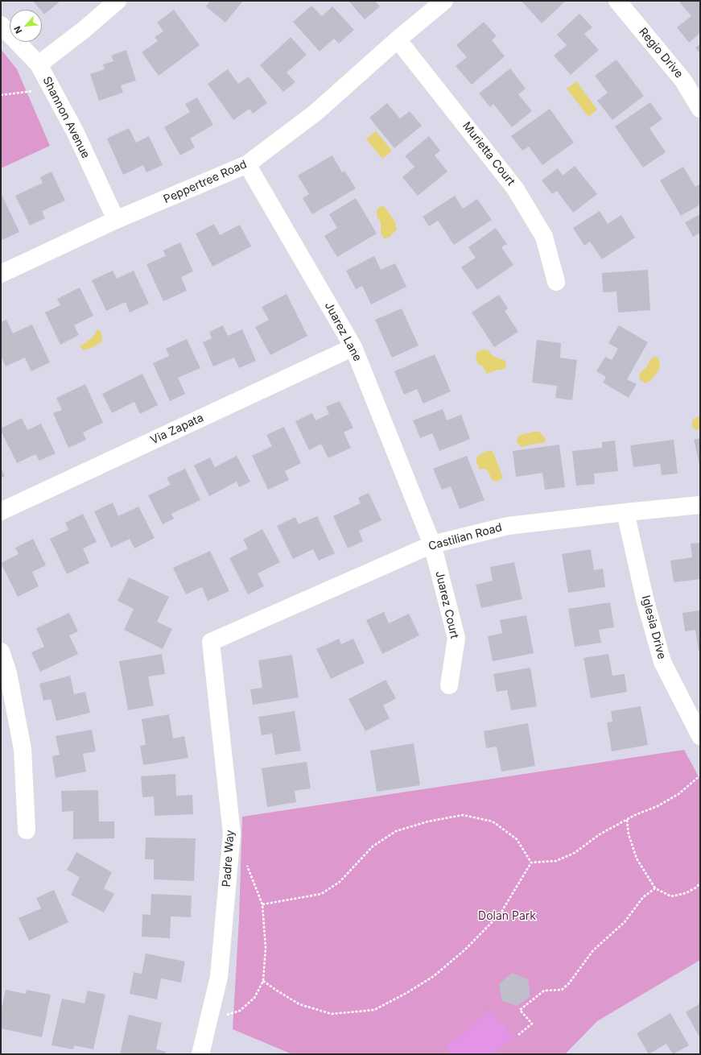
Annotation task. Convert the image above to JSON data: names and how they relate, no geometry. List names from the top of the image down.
{
  "streets": {
    "street": [
      "Regio Drive",
      "Shannon Avenue",
      "Murietta Court",
      "Peppertree Road",
      "Juarez Lane",
      "Via Zapata",
      "Castilian Road",
      "Juarez Court",
      "Iglesia Drive",
      "Padre Way"
    ]
  },
  "crossings": [
    ["Shannon Avenue", "Peppertree Road"],
    ["Murietta Court", "Peppertree Road"],
    ["Peppertree Road", "Juarez Lane"],
    ["Juarez Lane", "Via Zapata"],
    ["Juarez Lane", "Castilian Road"],
    ["Juarez Lane", "Juarez Court"],
    ["Castilian Road", "Juarez Court"],
    ["Castilian Road", "Iglesia Drive"],
    ["Castilian Road", "Padre Way"]
  ],
  "parks": ["Dolan Park"],
  "north": "bottom left"
}
